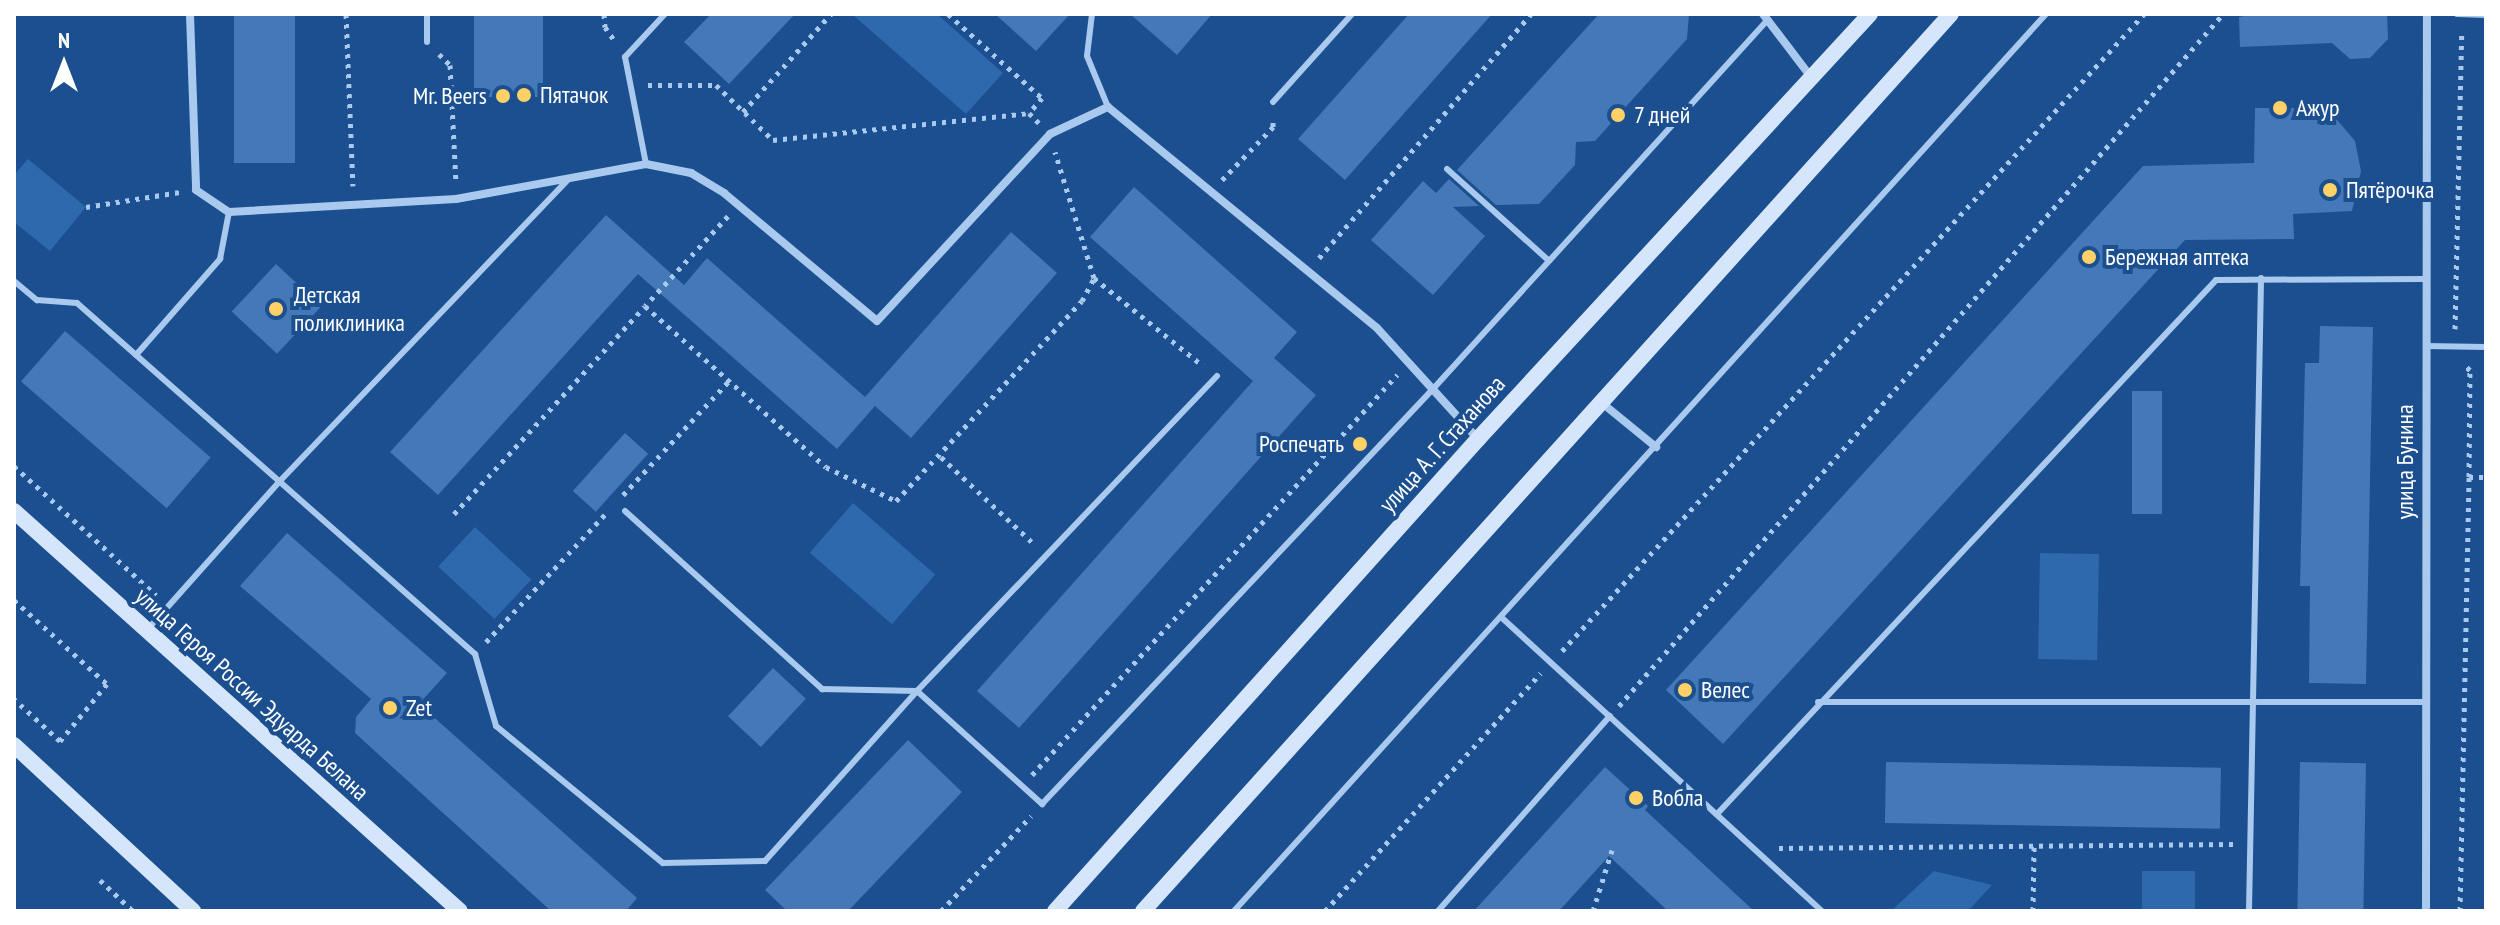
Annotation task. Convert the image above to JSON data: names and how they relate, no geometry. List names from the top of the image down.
{
  "streets": {
    "main road": ["улица А. Г. Стаханова", "улица Героя России Эдуарда Белана"],
    "street": ["улица Бунина"]
  },
  "places": [
    "Пятачок",
    "Mr. Beers",
    "Ажур",
    "7 дней",
    "Пятёрочка",
    "Бережная аптека",
    "Детская поликлиника",
    "Роспечать",
    "Велес",
    "Zet",
    "Вобла"
  ],
  "north": "top"
}
